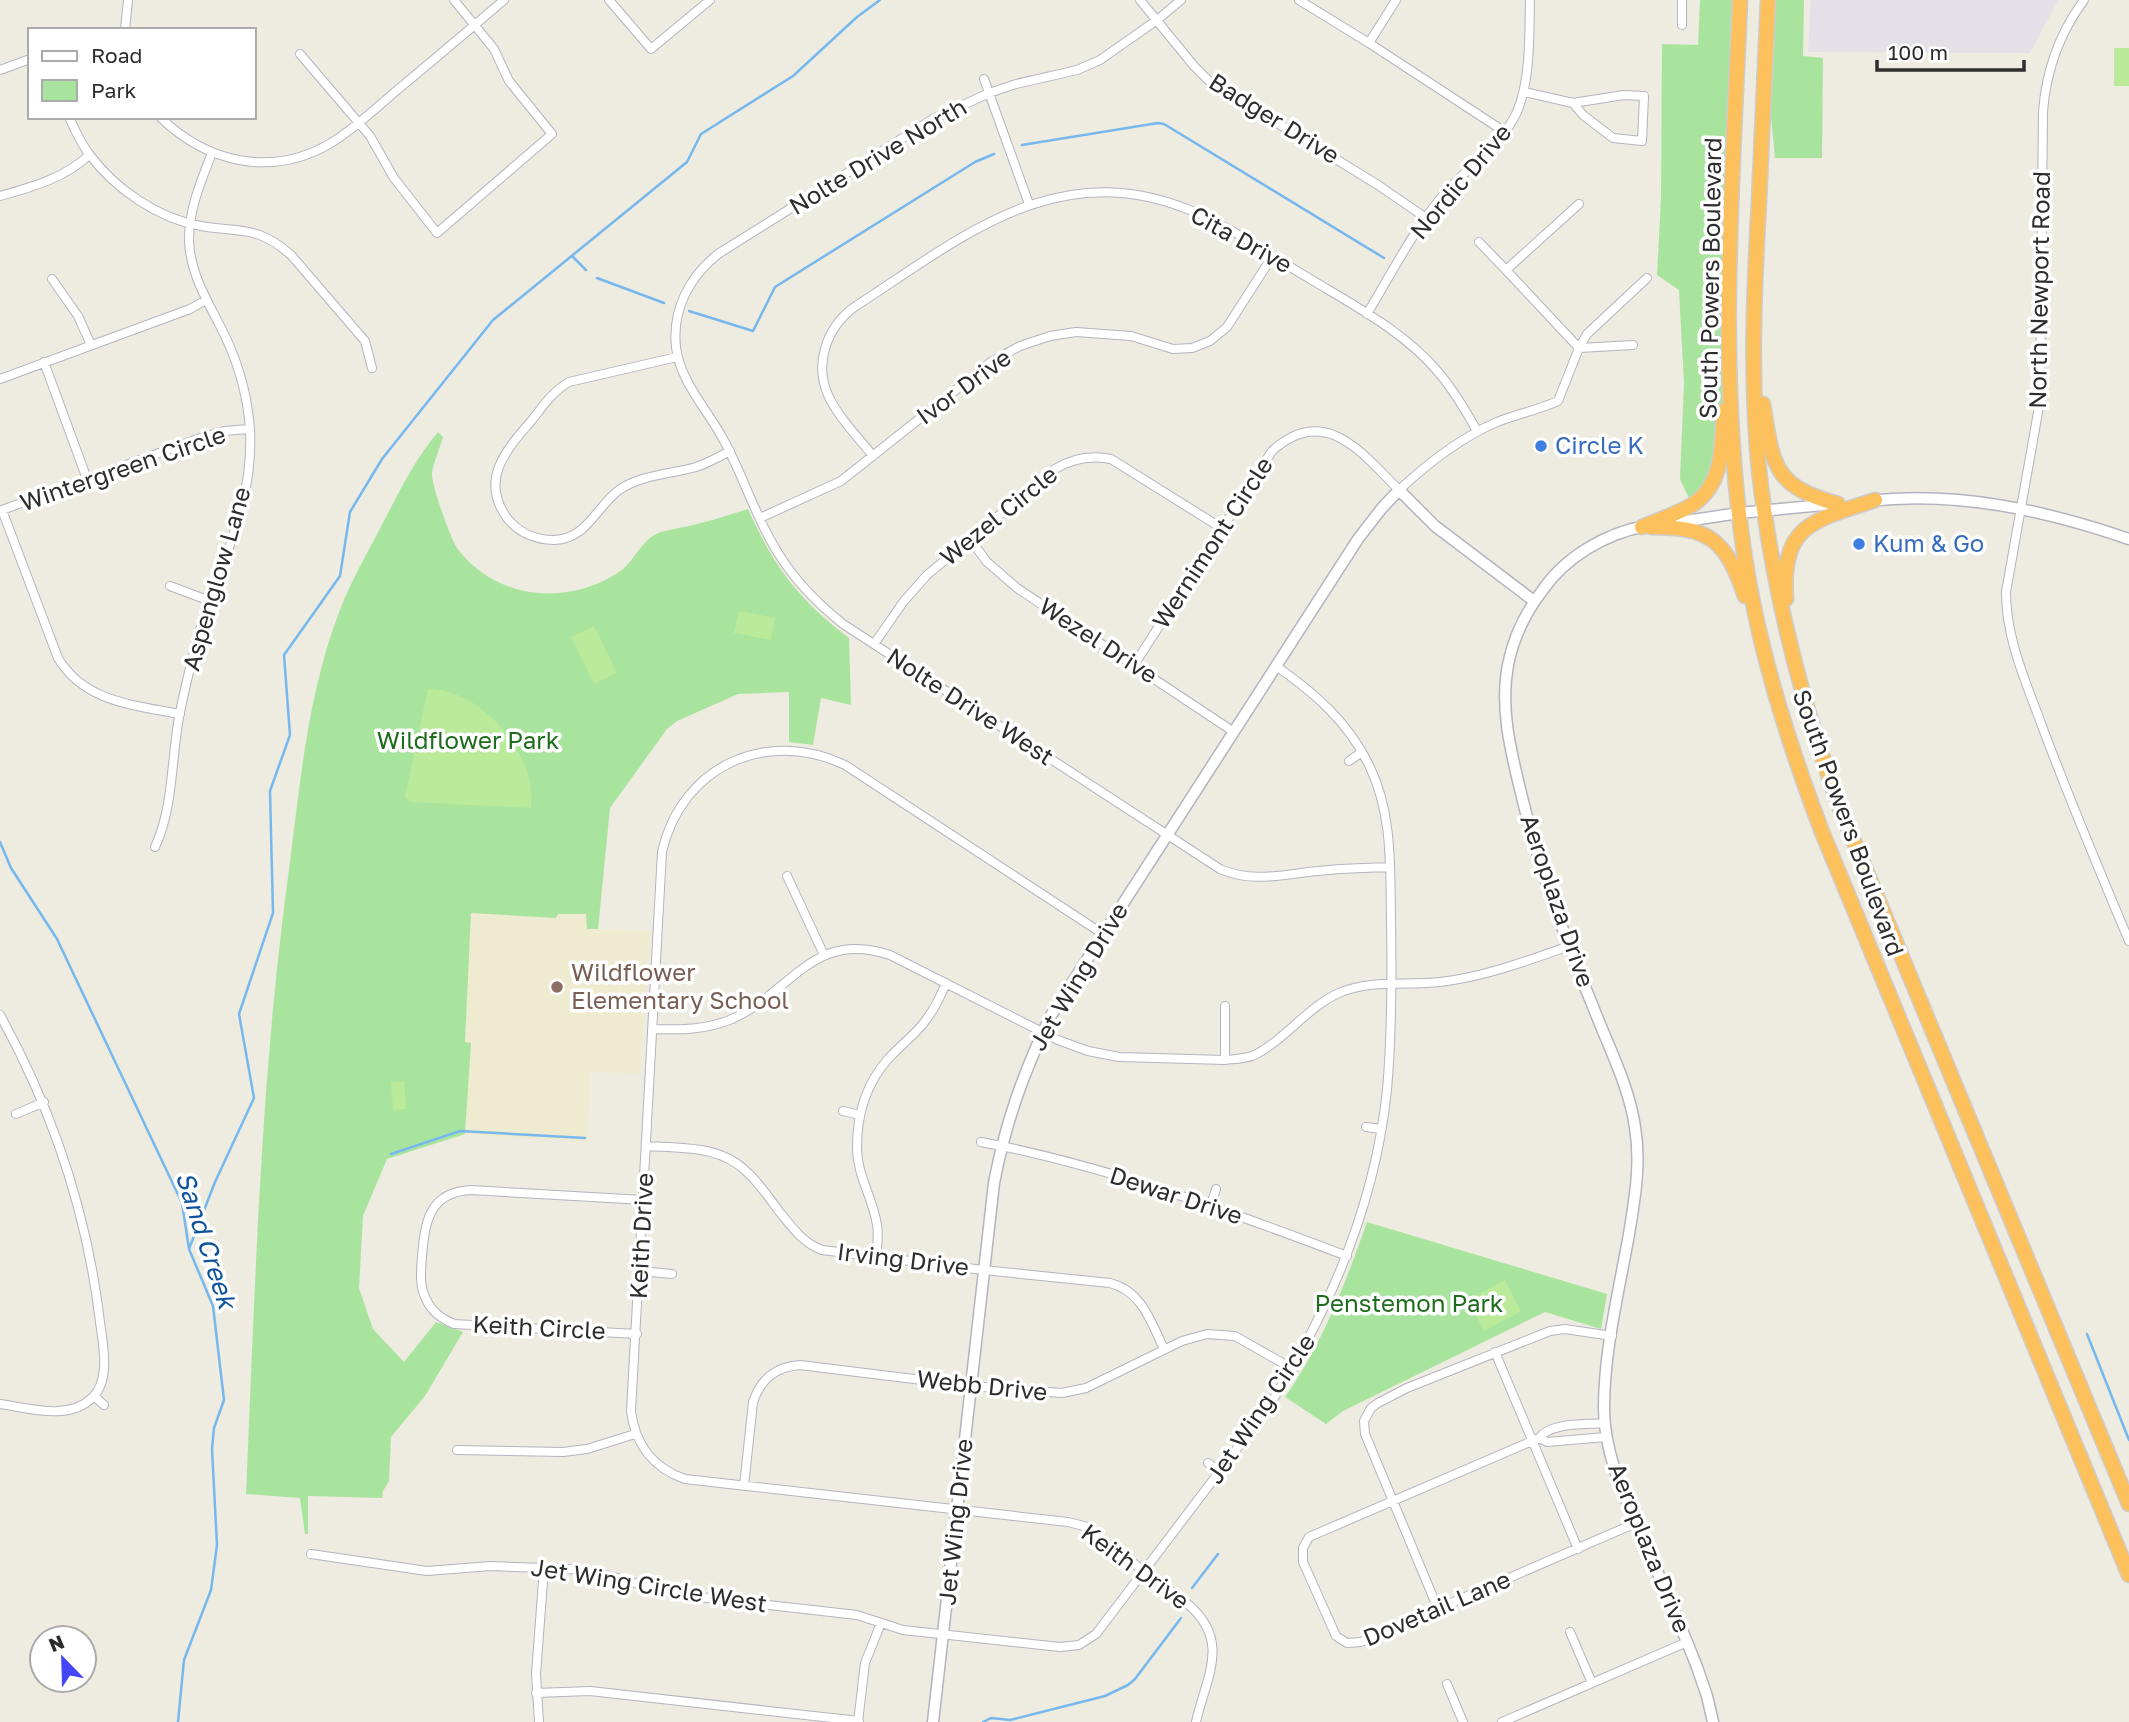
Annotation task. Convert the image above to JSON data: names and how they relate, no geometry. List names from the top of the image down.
{
  "streets": {
    "highway": ["South Powers Boulevard"],
    "main road": ["Wernimont Circle", "Aeroplaza Drive", "Jet Wing Drive"],
    "street": [
      "Badger Drive",
      "Nolte Drive North",
      "Nordic Drive",
      "Cita Drive",
      "North Newport Road",
      "Ivor Drive",
      "Wintergreen Circle",
      "Wezel Circle",
      "Aspenglow Lane",
      "Wezel Drive",
      "Nolte Drive West",
      "Dewar Drive",
      "Keith Drive",
      "Irving Drive",
      "Keith Circle",
      "Webb Drive",
      "Jet Wing Circle",
      "Jet Wing Circle West",
      "Dovetail Lane"
    ]
  },
  "crossings": [
    ["Badger Drive", "Nolte Drive North"],
    ["Badger Drive", "Nordic Drive"],
    ["Nolte Drive North", "Nolte Drive West"],
    ["Nordic Drive", "Cita Drive"],
    ["Cita Drive", "Ivor Drive"],
    ["Cita Drive", "Jet Wing Drive"],
    ["South Powers Boulevard", "Aeroplaza Drive"],
    ["North Newport Road", "Aeroplaza Drive"],
    ["Ivor Drive", "Nolte Drive West"],
    ["Wintergreen Circle", "Aspenglow Lane"],
    ["Wezel Circle", "Wernimont Circle"],
    ["Wezel Circle", "Wezel Drive"],
    ["Wezel Circle", "Nolte Drive West"],
    ["Wernimont Circle", "Wezel Drive"],
    ["Wernimont Circle", "Aeroplaza Drive"],
    ["Wernimont Circle", "Jet Wing Drive"],
    ["Wezel Drive", "Jet Wing Drive"],
    ["Nolte Drive West", "Jet Wing Drive"],
    ["Nolte Drive West", "Jet Wing Circle"],
    ["Aeroplaza Drive", "Dovetail Lane"],
    ["Jet Wing Drive", "Dewar Drive"],
    ["Jet Wing Drive", "Keith Drive"],
    ["Jet Wing Drive", "Irving Drive"],
    ["Jet Wing Drive", "Webb Drive"],
    ["Jet Wing Drive", "Jet Wing Circle"],
    ["Jet Wing Drive", "Jet Wing Circle West"],
    ["Dewar Drive", "Jet Wing Circle"],
    ["Keith Drive", "Irving Drive"],
    ["Keith Drive", "Keith Circle"],
    ["Keith Drive", "Webb Drive"],
    ["Keith Drive", "Jet Wing Circle"],
    ["Irving Drive", "Webb Drive"],
    ["Webb Drive", "Jet Wing Circle"],
    ["Jet Wing Circle", "Jet Wing Circle West"]
  ],
  "water": ["Sand Creek"],
  "parks": ["Wildflower Park", "Penstemon Park"],
  "places": ["Circle K", "Kum & Go", "Wildflower Elementary School"],
  "legend": ["Road", "Park"],
  "scale_bar": "100 m",
  "north": "top left"
}
